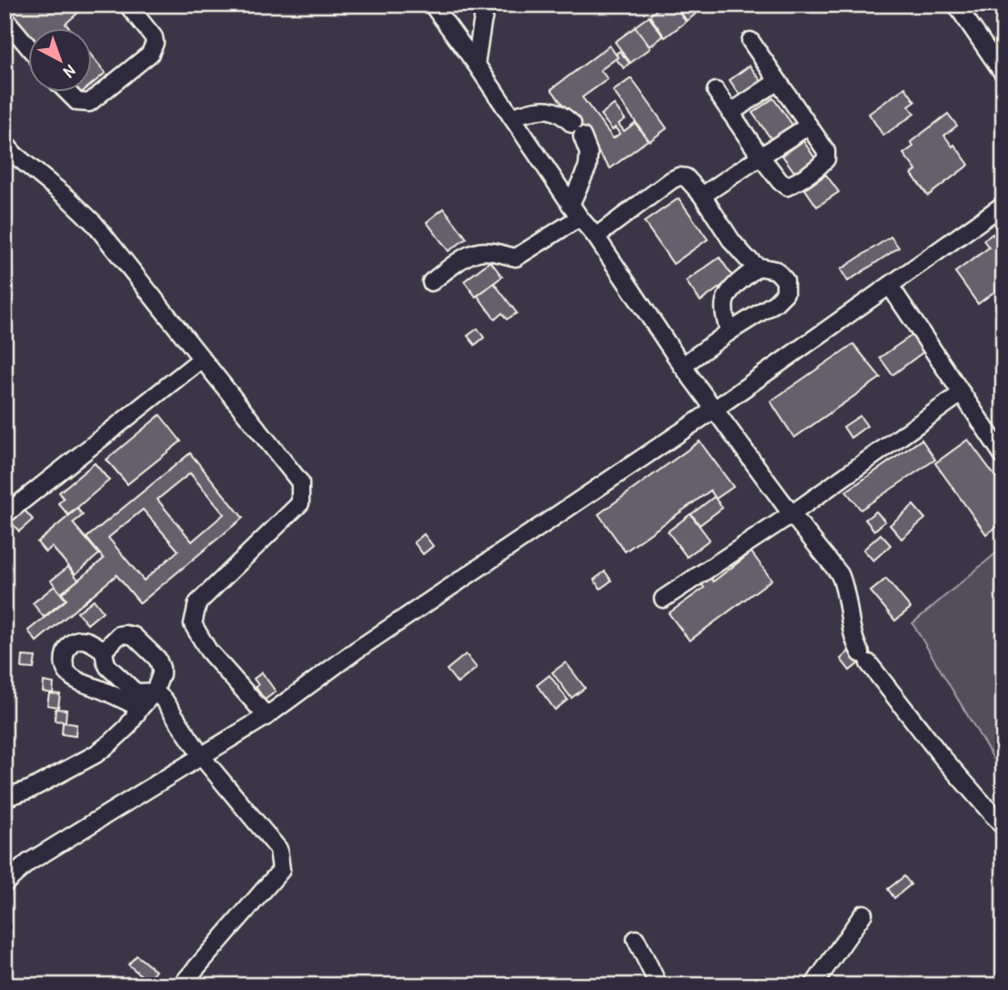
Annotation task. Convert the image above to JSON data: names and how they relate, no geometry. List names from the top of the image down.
{
  "north": "bottom right"
}
